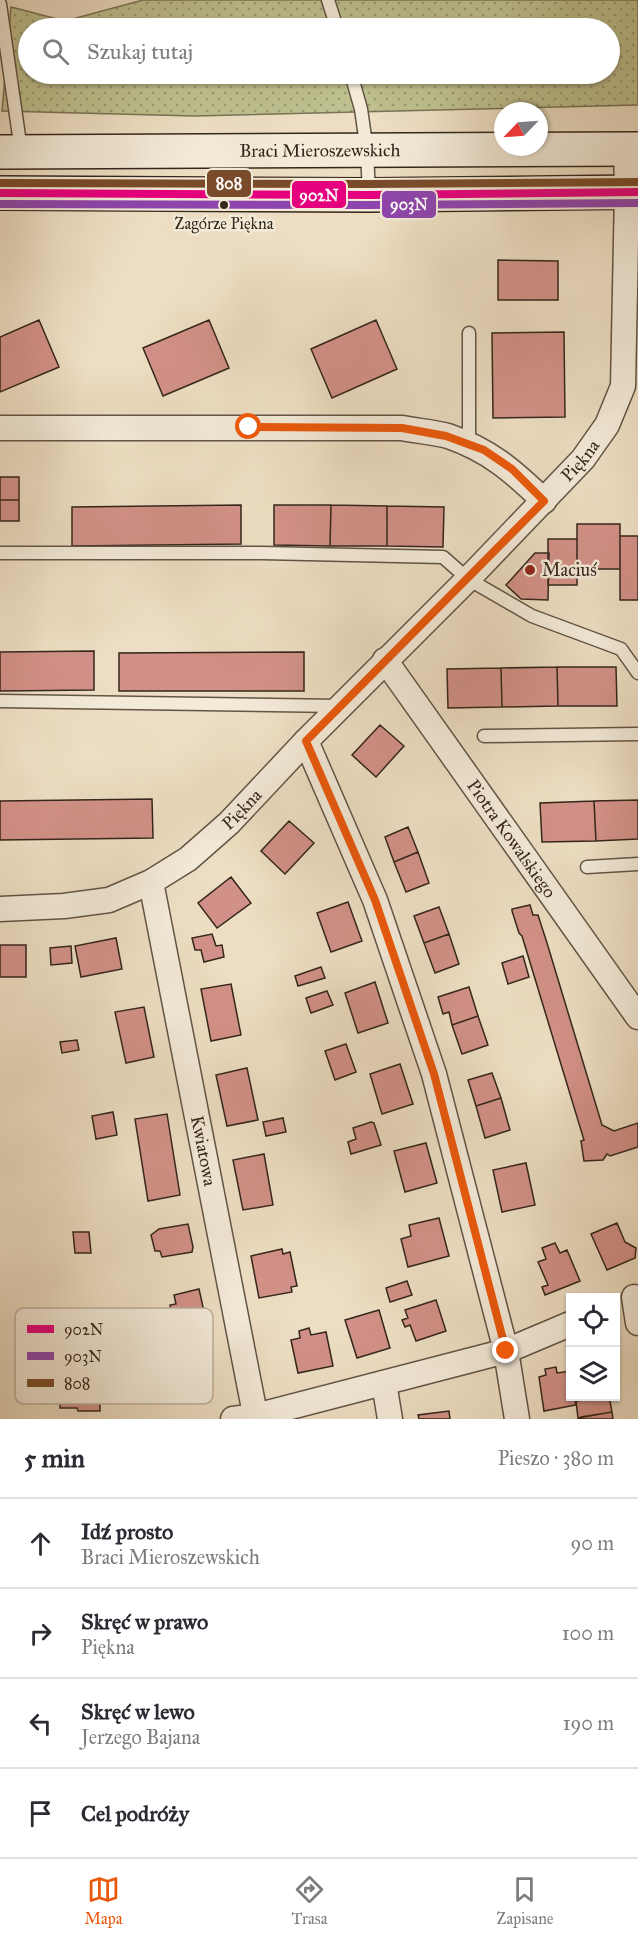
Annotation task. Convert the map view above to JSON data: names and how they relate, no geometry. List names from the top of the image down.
{
  "streets": {
    "main road": ["Braci Mieroszewskich"],
    "street": ["Piękna", "Piotra Kowalskiego", "Kwiatowa"]
  },
  "crossings": [
    ["Braci Mieroszewskich", "Piękna"],
    ["Piękna", "Piotra Kowalskiego"],
    ["Piękna", "Kwiatowa"]
  ],
  "places": ["Zagórze Piękna", "Maciuś"],
  "lines": ["transit line 808", "transit line 902N", "transit line 903N"],
  "legend": ["902N", "903N", "808"],
  "north": "bottom left",
  "page": {
    "search": "Szukaj tutaj",
    "heading": ["5 min", "Pieszo · 380 m"],
    "list": [
      ["Idź prosto", "Braci Mieroszewskich", "90 m"],
      ["Skręć w prawo", "Piękna", "100 m"],
      ["Skręć w lewo", "Jerzego Bajana", "190 m"],
      "Cel podróży"
    ],
    "nav": ["Mapa", "Trasa", "Zapisane"]
  }
}
